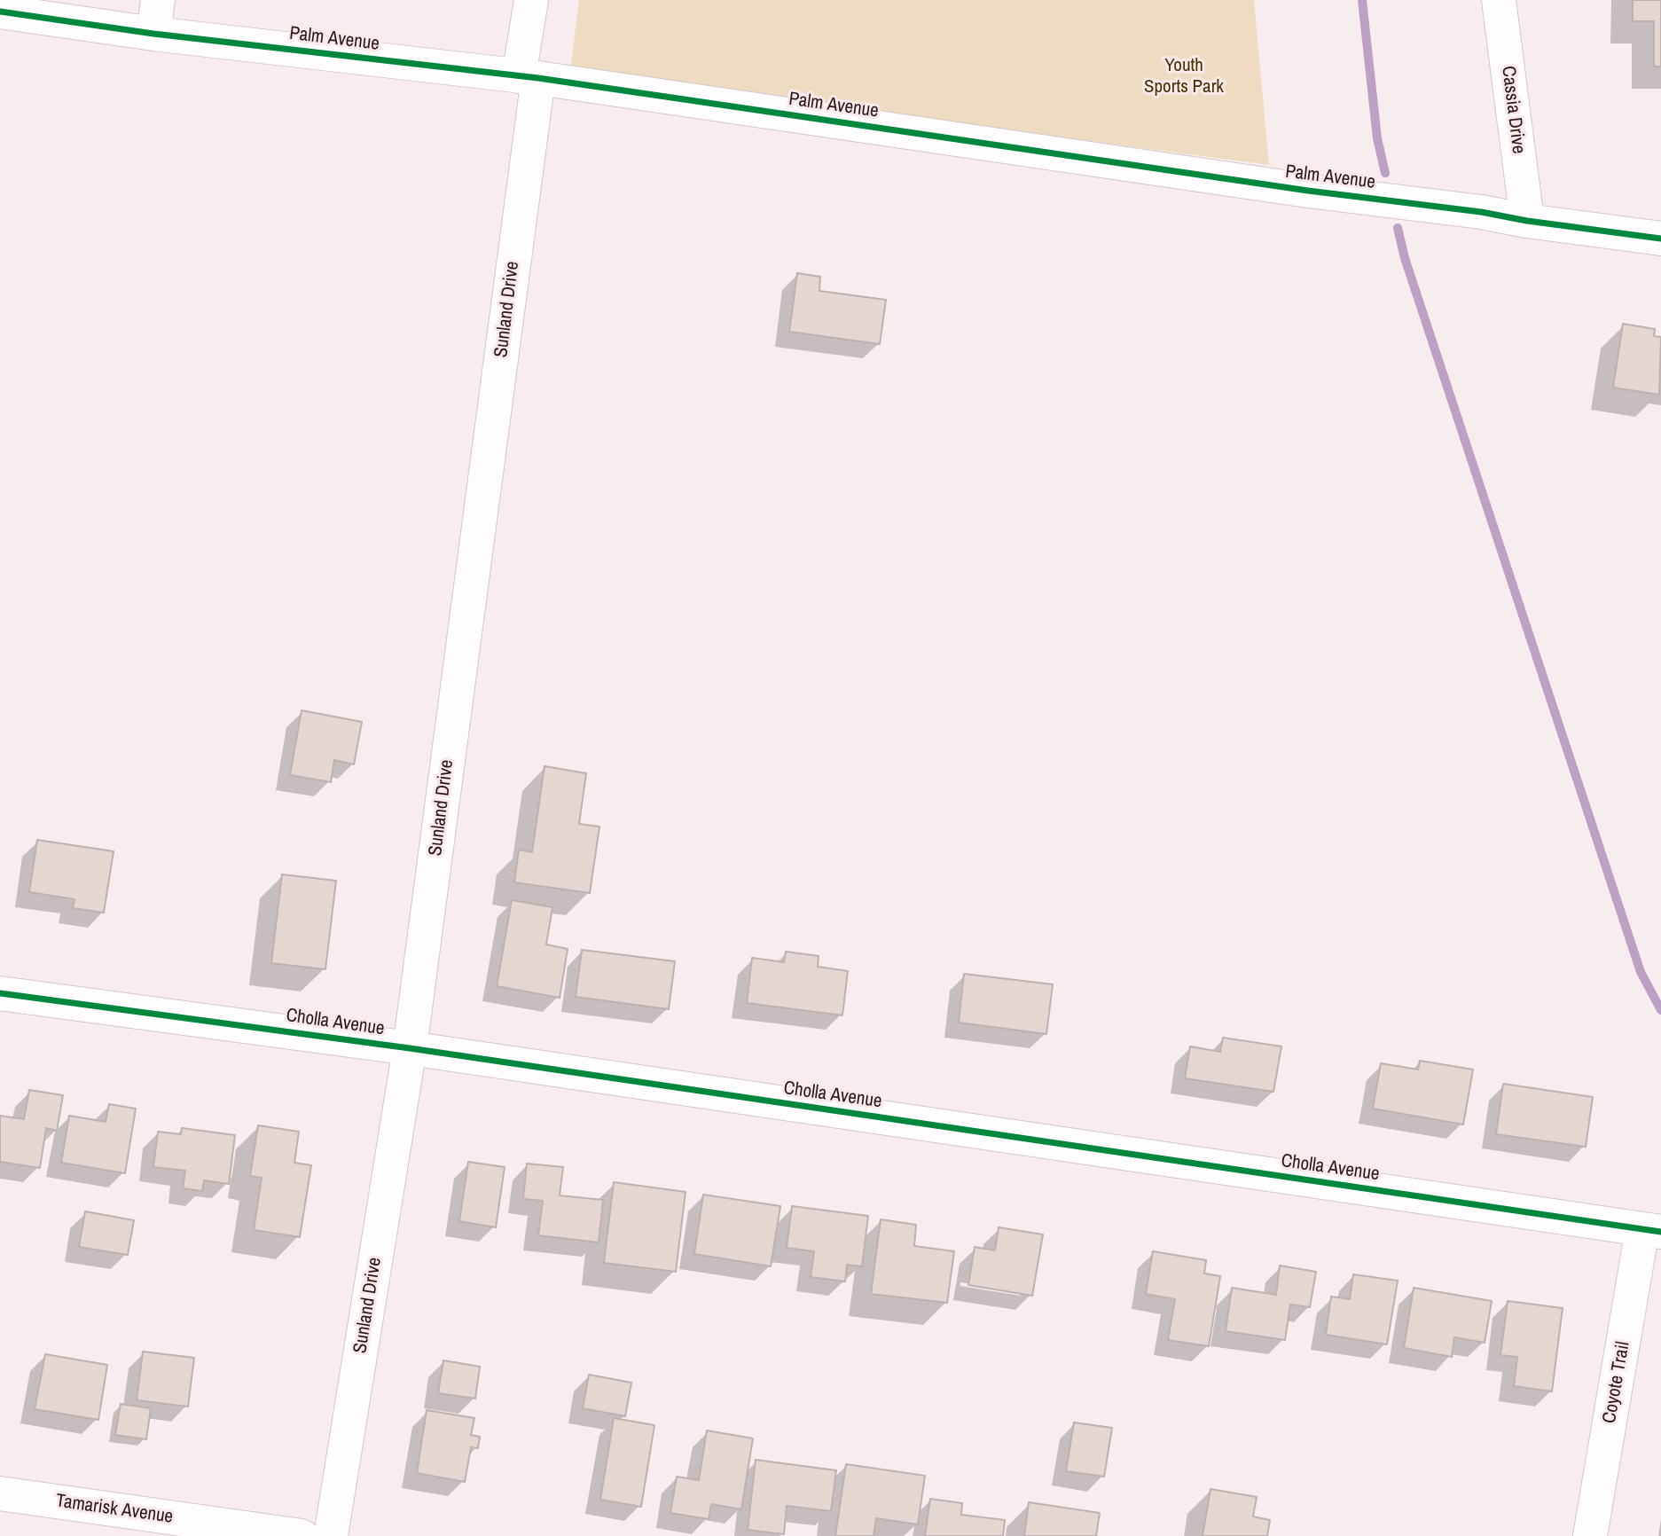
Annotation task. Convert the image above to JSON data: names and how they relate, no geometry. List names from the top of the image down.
{
  "streets": {
    "street": [
      "Palm Avenue",
      "Cassia Drive",
      "Sunland Drive",
      "Cholla Avenue",
      "Coyote Trail",
      "Tamarisk Avenue"
    ]
  },
  "crossings": [
    ["Palm Avenue", "Cassia Drive"],
    ["Palm Avenue", "Sunland Drive"],
    ["Sunland Drive", "Cholla Avenue"],
    ["Cholla Avenue", "Coyote Trail"]
  ],
  "parks": ["Youth Sports Park"]
}
